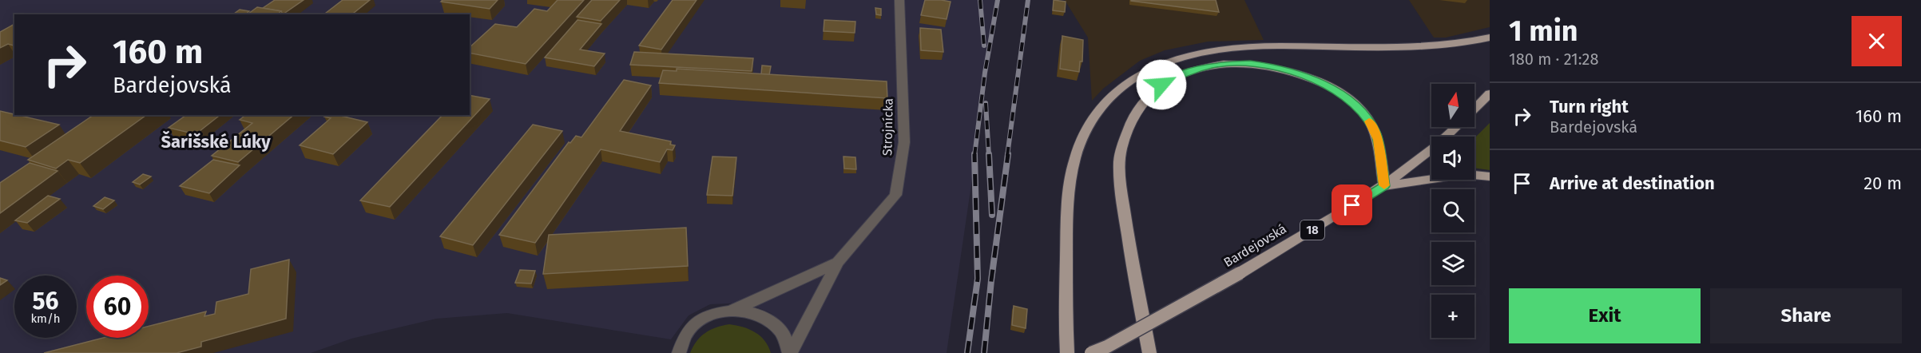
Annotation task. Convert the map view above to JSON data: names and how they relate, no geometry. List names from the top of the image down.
{
  "streets": {
    "main road": ["18", "Bardejovská"],
    "street": ["Strojnícka"]
  },
  "districts": ["Šarišské Lúky"],
  "north": "top",
  "page": {
    "heading": ["1 min", "180 m · 21:28"],
    "turn": ["160 m", "Bardejovská"],
    "list": [
      {
        "name": "Turn right",
        "note": "Bardejovská",
        "value": "160 m"
      },
      {
        "name": "Arrive at destination",
        "value": "20 m"
      }
    ],
    "map_buttons": "+",
    "speed": "56 km/h",
    "limit": "60",
    "buttons": ["Exit", "Share"]
  }
}
